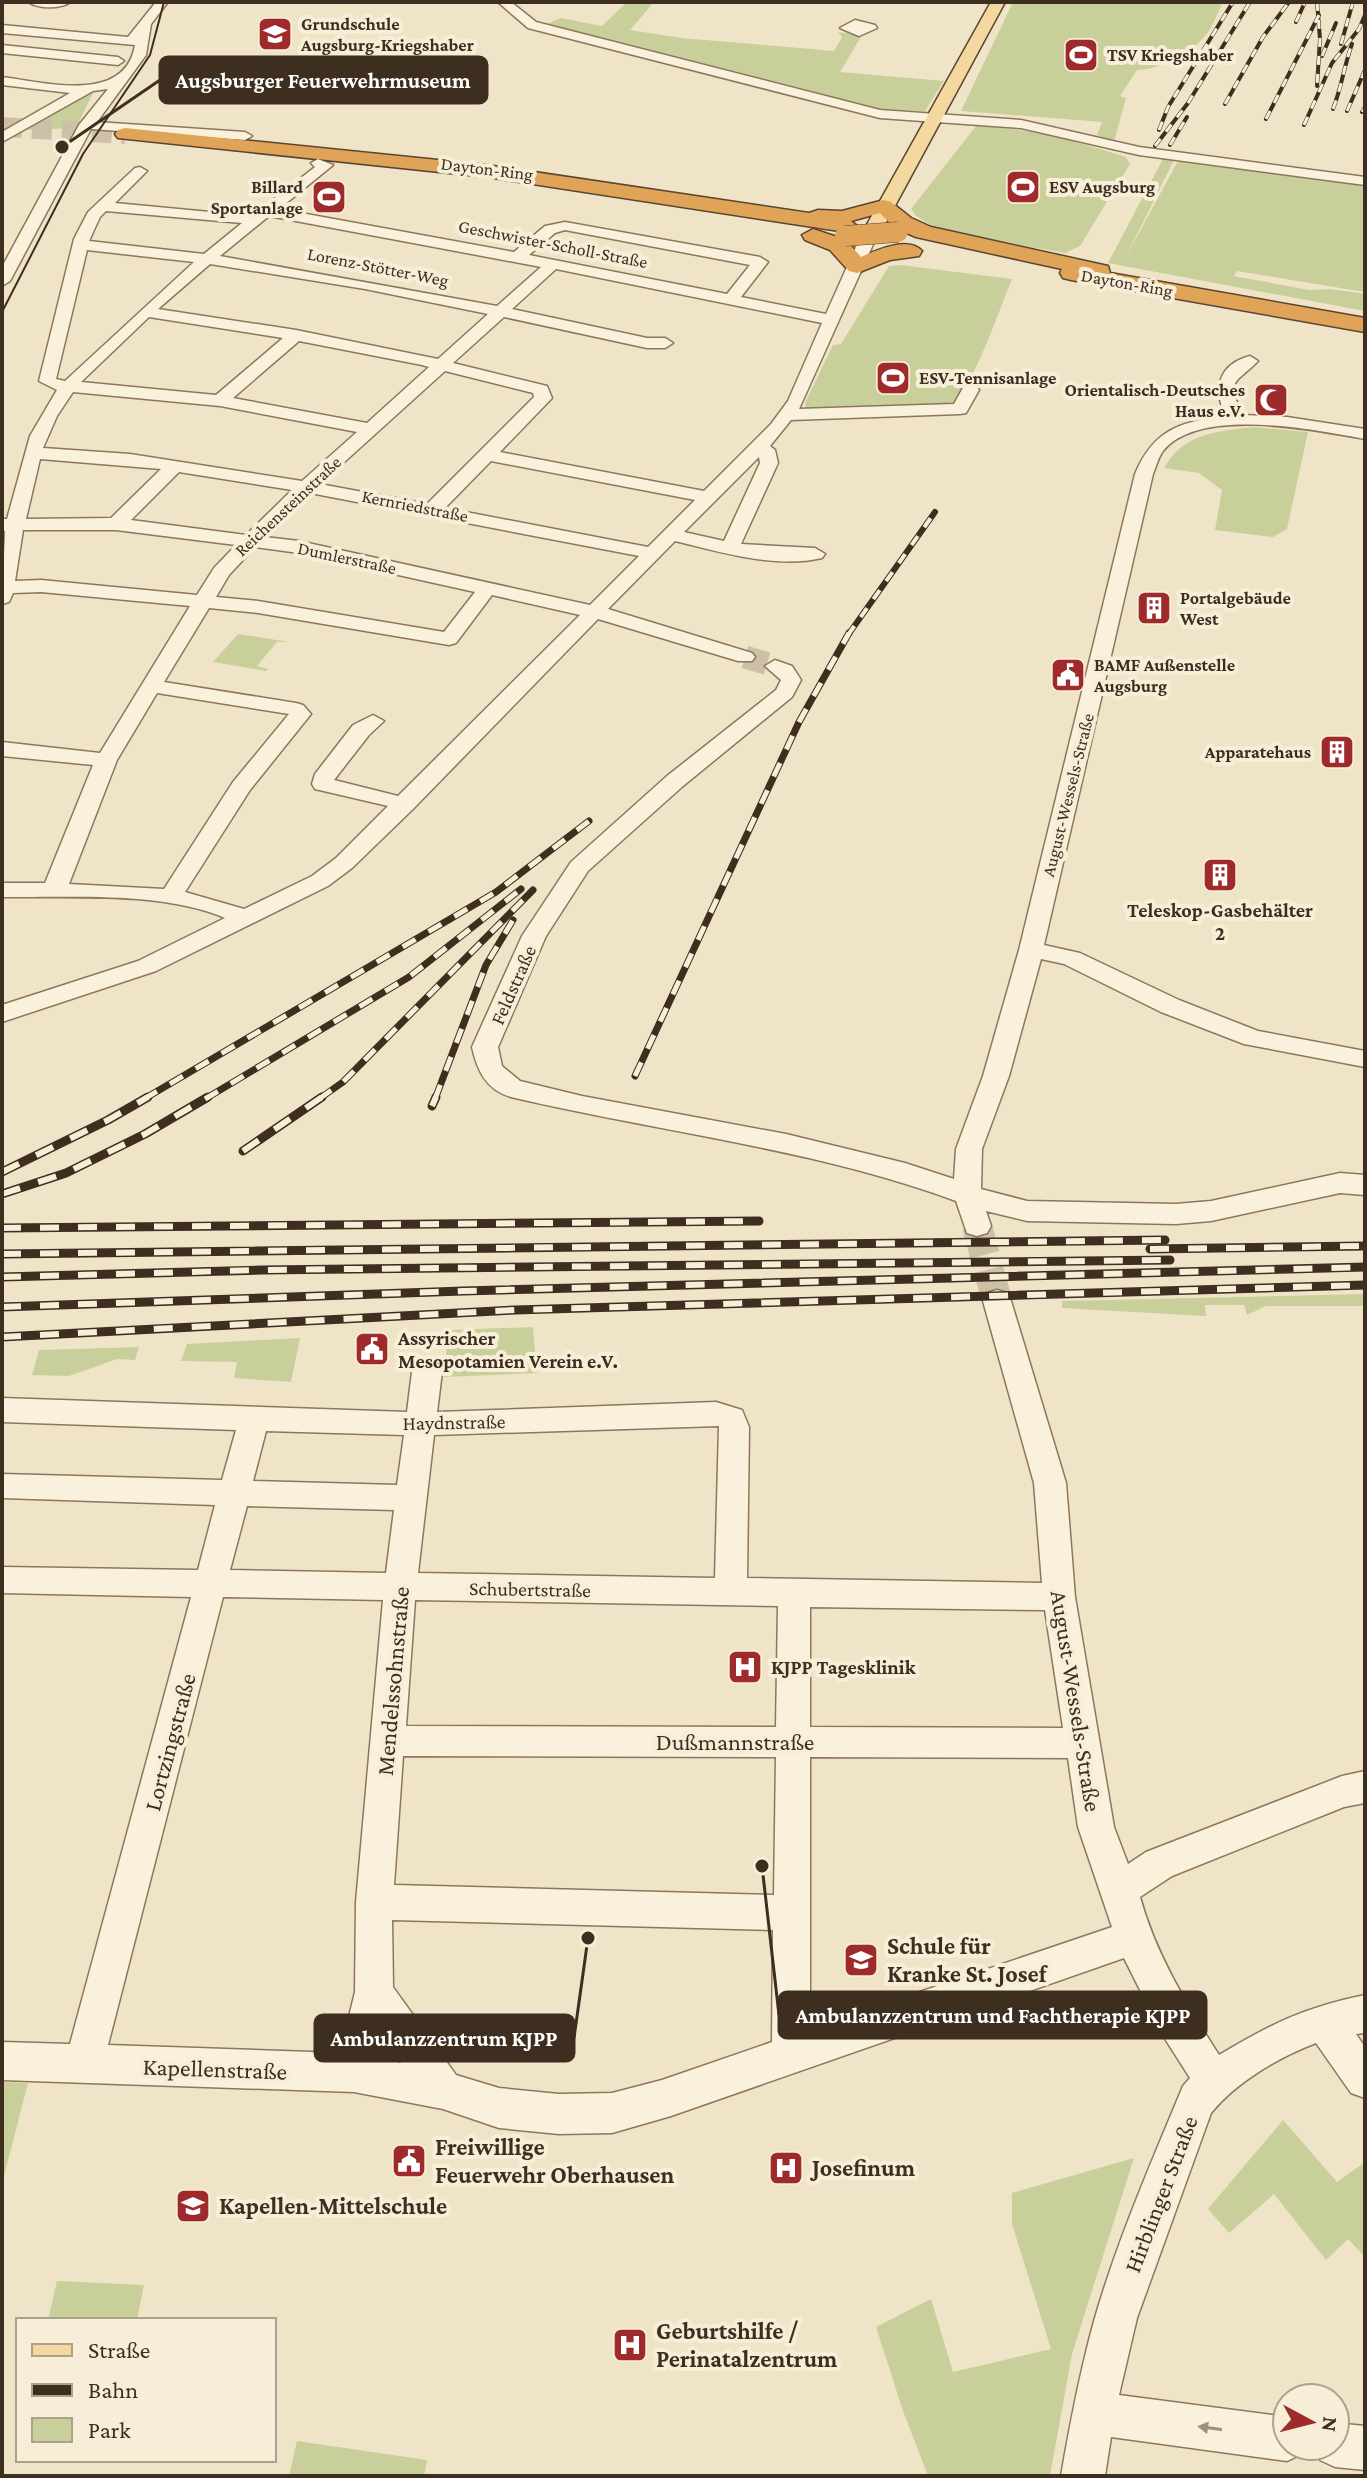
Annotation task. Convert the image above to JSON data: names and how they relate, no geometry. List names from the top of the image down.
{
  "streets": {
    "highway": ["Dayton-Ring"],
    "street": [
      "Geschwister-Scholl-Straße",
      "Lorenz-Stötter-Weg",
      "Reichensteinstraße",
      "Kernriedstraße",
      "Dumlerstraße",
      "August-Wessels-Straße",
      "Feldstraße",
      "Haydnstraße",
      "Schubertstraße",
      "Mendelssohnstraße",
      "Lortzingstraße",
      "Dußmannstraße",
      "Kapellenstraße",
      "Hirblinger Straße"
    ]
  },
  "crossings": [
    ["Geschwister-Scholl-Straße", "Reichensteinstraße"],
    ["Lorenz-Stötter-Weg", "Reichensteinstraße"],
    ["Reichensteinstraße", "Kernriedstraße"],
    ["Reichensteinstraße", "Dumlerstraße"],
    ["August-Wessels-Straße", "Feldstraße"],
    ["August-Wessels-Straße", "Schubertstraße"],
    ["August-Wessels-Straße", "Dußmannstraße"],
    ["August-Wessels-Straße", "Kapellenstraße"],
    ["August-Wessels-Straße", "Hirblinger Straße"],
    ["Haydnstraße", "Schubertstraße"],
    ["Haydnstraße", "Mendelssohnstraße"],
    ["Haydnstraße", "Lortzingstraße"],
    ["Schubertstraße", "Mendelssohnstraße"],
    ["Schubertstraße", "Lortzingstraße"],
    ["Mendelssohnstraße", "Dußmannstraße"],
    ["Mendelssohnstraße", "Kapellenstraße"],
    ["Lortzingstraße", "Kapellenstraße"]
  ],
  "places": {
    "school or university": ["Grundschule Augsburg-Kriegshaber", "Schule für Kranke St. Josef", "Kapellen-Mittelschule"],
    "sports": [
      "TSV Kriegshaber",
      "ESV Augsburg",
      "Billard Sportanlage",
      "ESV-Tennisanlage"
    ],
    "other": ["Augsburger Feuerwehrmuseum", "Ambulanzzentrum und Fachtherapie KJPP", "Ambulanzzentrum KJPP"],
    "mosque": ["Orientalisch-Deutsches Haus e.V."],
    "building": ["Portalgebäude West", "Apparatehaus", "Teleskop-Gasbehälter 2"],
    "public building": ["BAMF Außenstelle Augsburg", "Assyrischer Mesopotamien Verein e.V.", "Freiwillige Feuerwehr Oberhausen"],
    "hospital": ["KJPP Tagesklinik", "Josefinum", "Geburtshilfe / Perinatalzentrum"]
  },
  "legend": ["Straße", "Bahn", "Park"],
  "north": "right"
}
